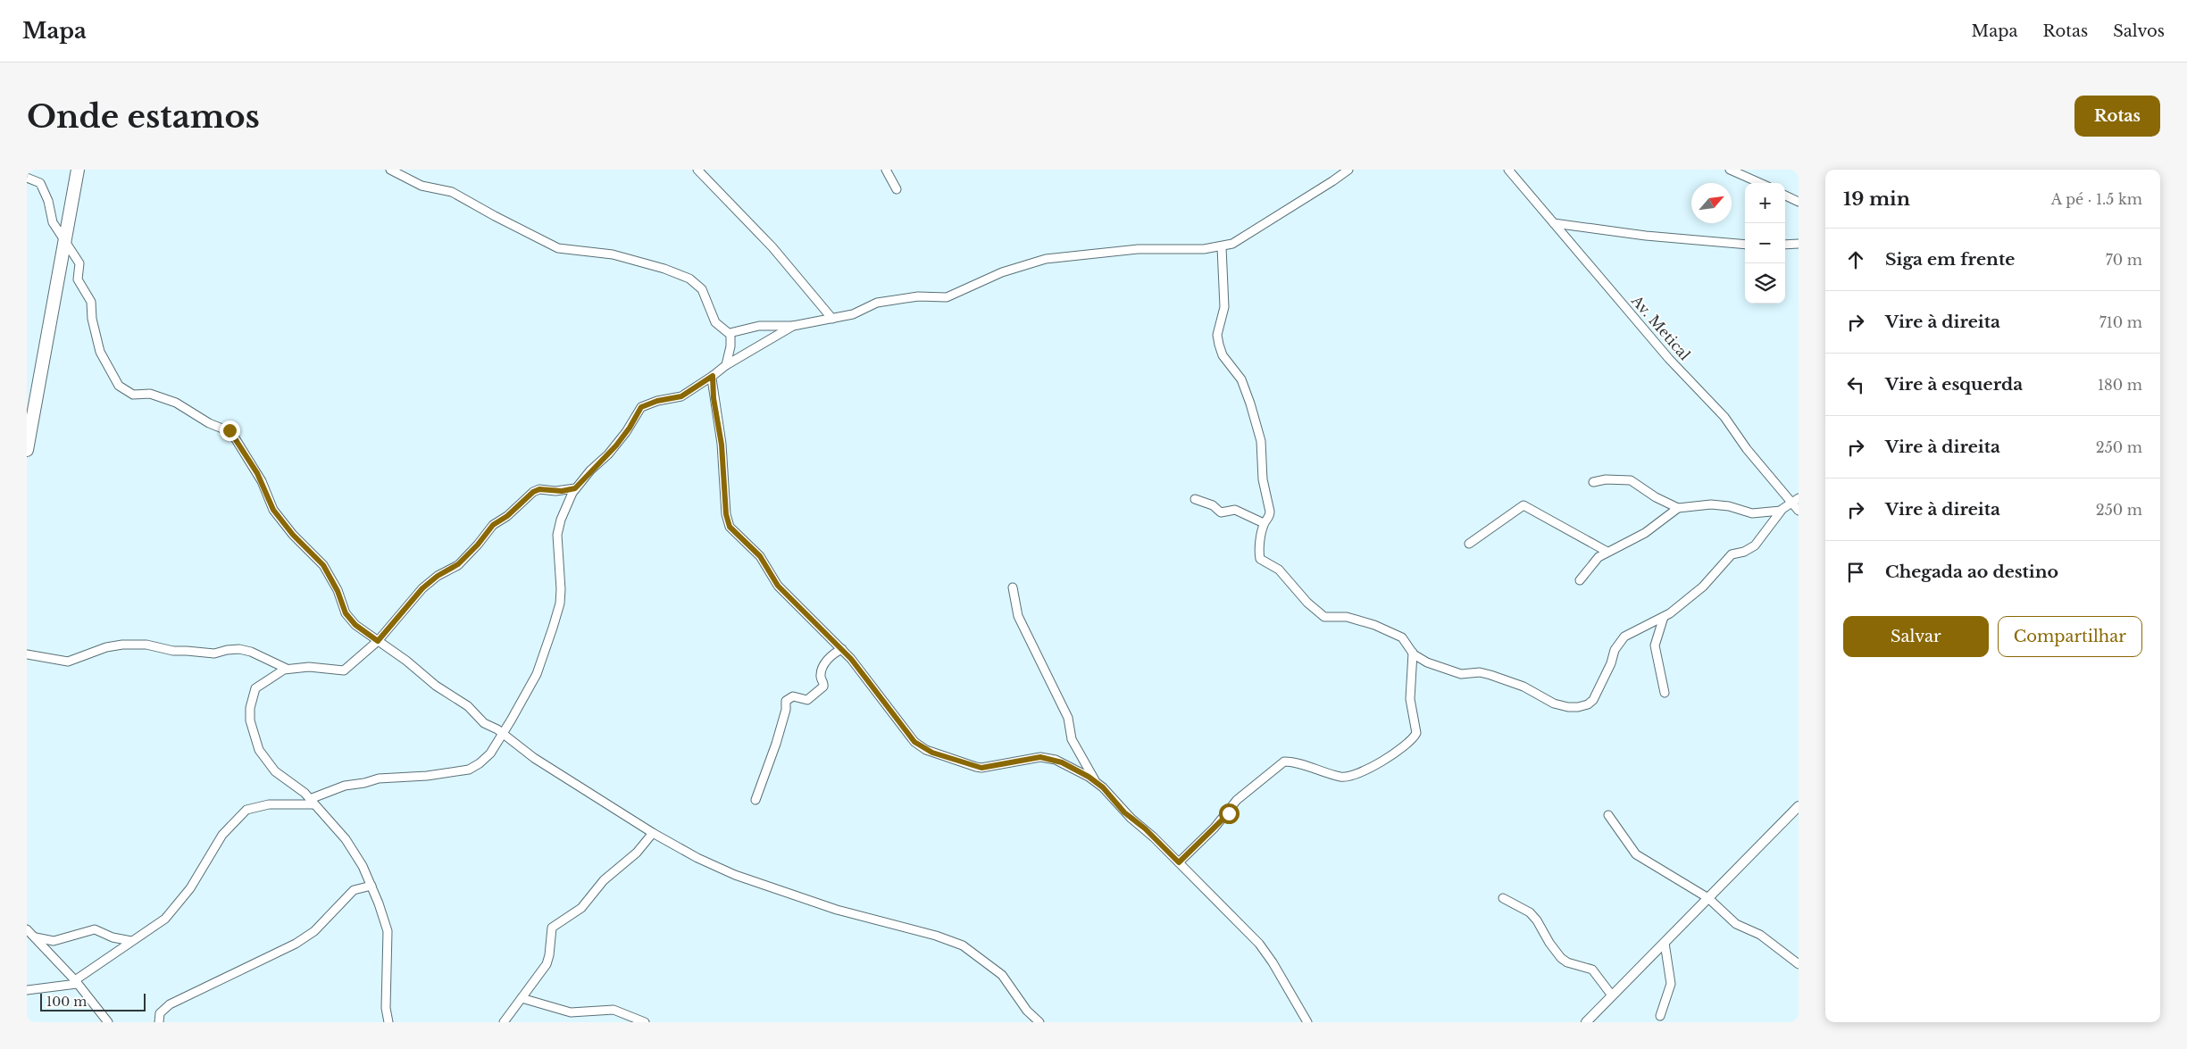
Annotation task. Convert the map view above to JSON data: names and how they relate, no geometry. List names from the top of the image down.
{
  "streets": {
    "street": ["Av. Metical"]
  },
  "scale_bar": "100 m",
  "north": "top right",
  "page": {
    "header": "Mapa",
    "nav": ["Mapa", "Rotas", "Salvos"],
    "buttons": [
      "Rotas",
      ["Salvar", "Compartilhar"]
    ],
    "title": "Onde estamos",
    "heading": ["19 min", "A pé · 1.5 km"],
    "map_buttons": ["+", "−"],
    "list": [
      ["Siga em frente", "70 m"],
      ["Vire à direita", "710 m"],
      ["Vire à esquerda", "180 m"],
      ["Vire à direita", "250 m"],
      ["Vire à direita", "250 m"],
      "Chegada ao destino"
    ],
    "scale": "100 m"
  }
}
